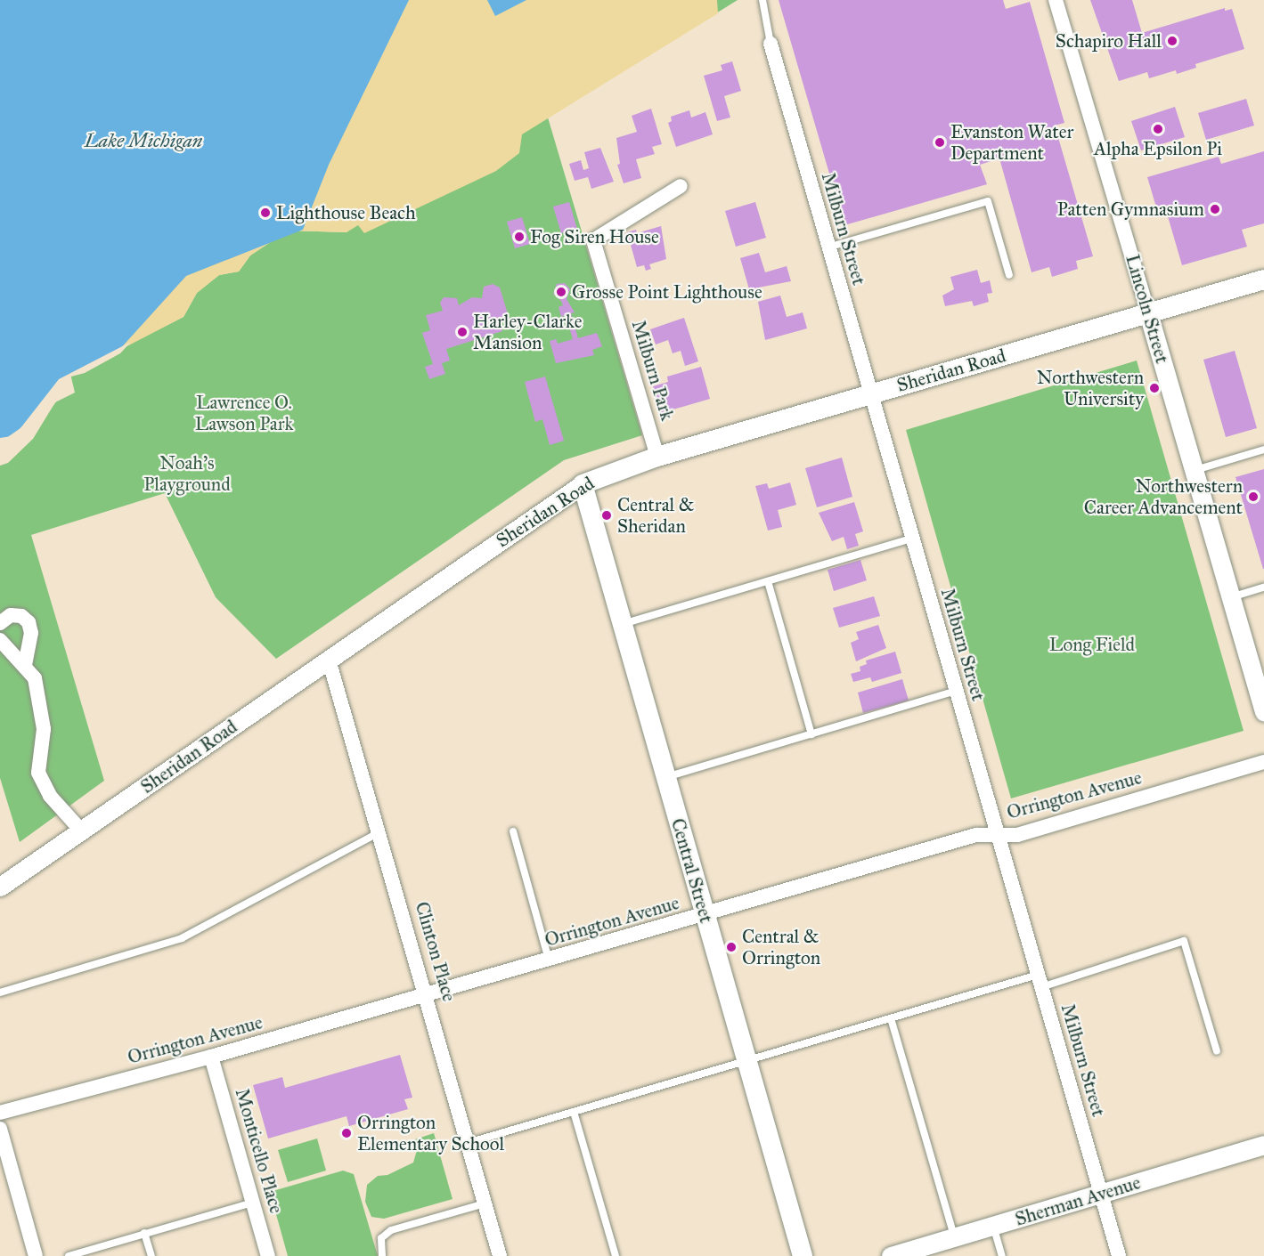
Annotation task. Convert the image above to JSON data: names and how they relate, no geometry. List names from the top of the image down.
{
  "streets": {
    "main road": ["Sheridan Road", "Central Street"],
    "street": [
      "Milburn Street",
      "Lincoln Street",
      "Milburn Park",
      "Orrington Avenue",
      "Clinton Place",
      "Monticello Place",
      "Sherman Avenue"
    ]
  },
  "crossings": [
    ["Milburn Street", "Sheridan Road"],
    ["Milburn Street", "Orrington Avenue"],
    ["Milburn Street", "Sherman Avenue"],
    ["Lincoln Street", "Sheridan Road"],
    ["Milburn Park", "Sheridan Road"],
    ["Sheridan Road", "Central Street"],
    ["Sheridan Road", "Clinton Place"],
    ["Orrington Avenue", "Central Street"],
    ["Orrington Avenue", "Clinton Place"],
    ["Orrington Avenue", "Monticello Place"]
  ],
  "water": ["Lake Michigan"],
  "parks": ["Lawrence O. Lawson Park", "Noah's Playground", "Long Field"],
  "places": [
    "Schapiro Hall",
    "Alpha Epsilon Pi",
    "Evanston Water Department",
    "Patten Gymnasium",
    "Lighthouse Beach",
    "Fog Siren House",
    "Grosse Point Lighthouse",
    "Harley-Clarke Mansion",
    "Northwestern University",
    "Northwestern Career Advancement",
    "Central & Sheridan",
    "Central & Orrington",
    "Orrington Elementary School"
  ]
}
